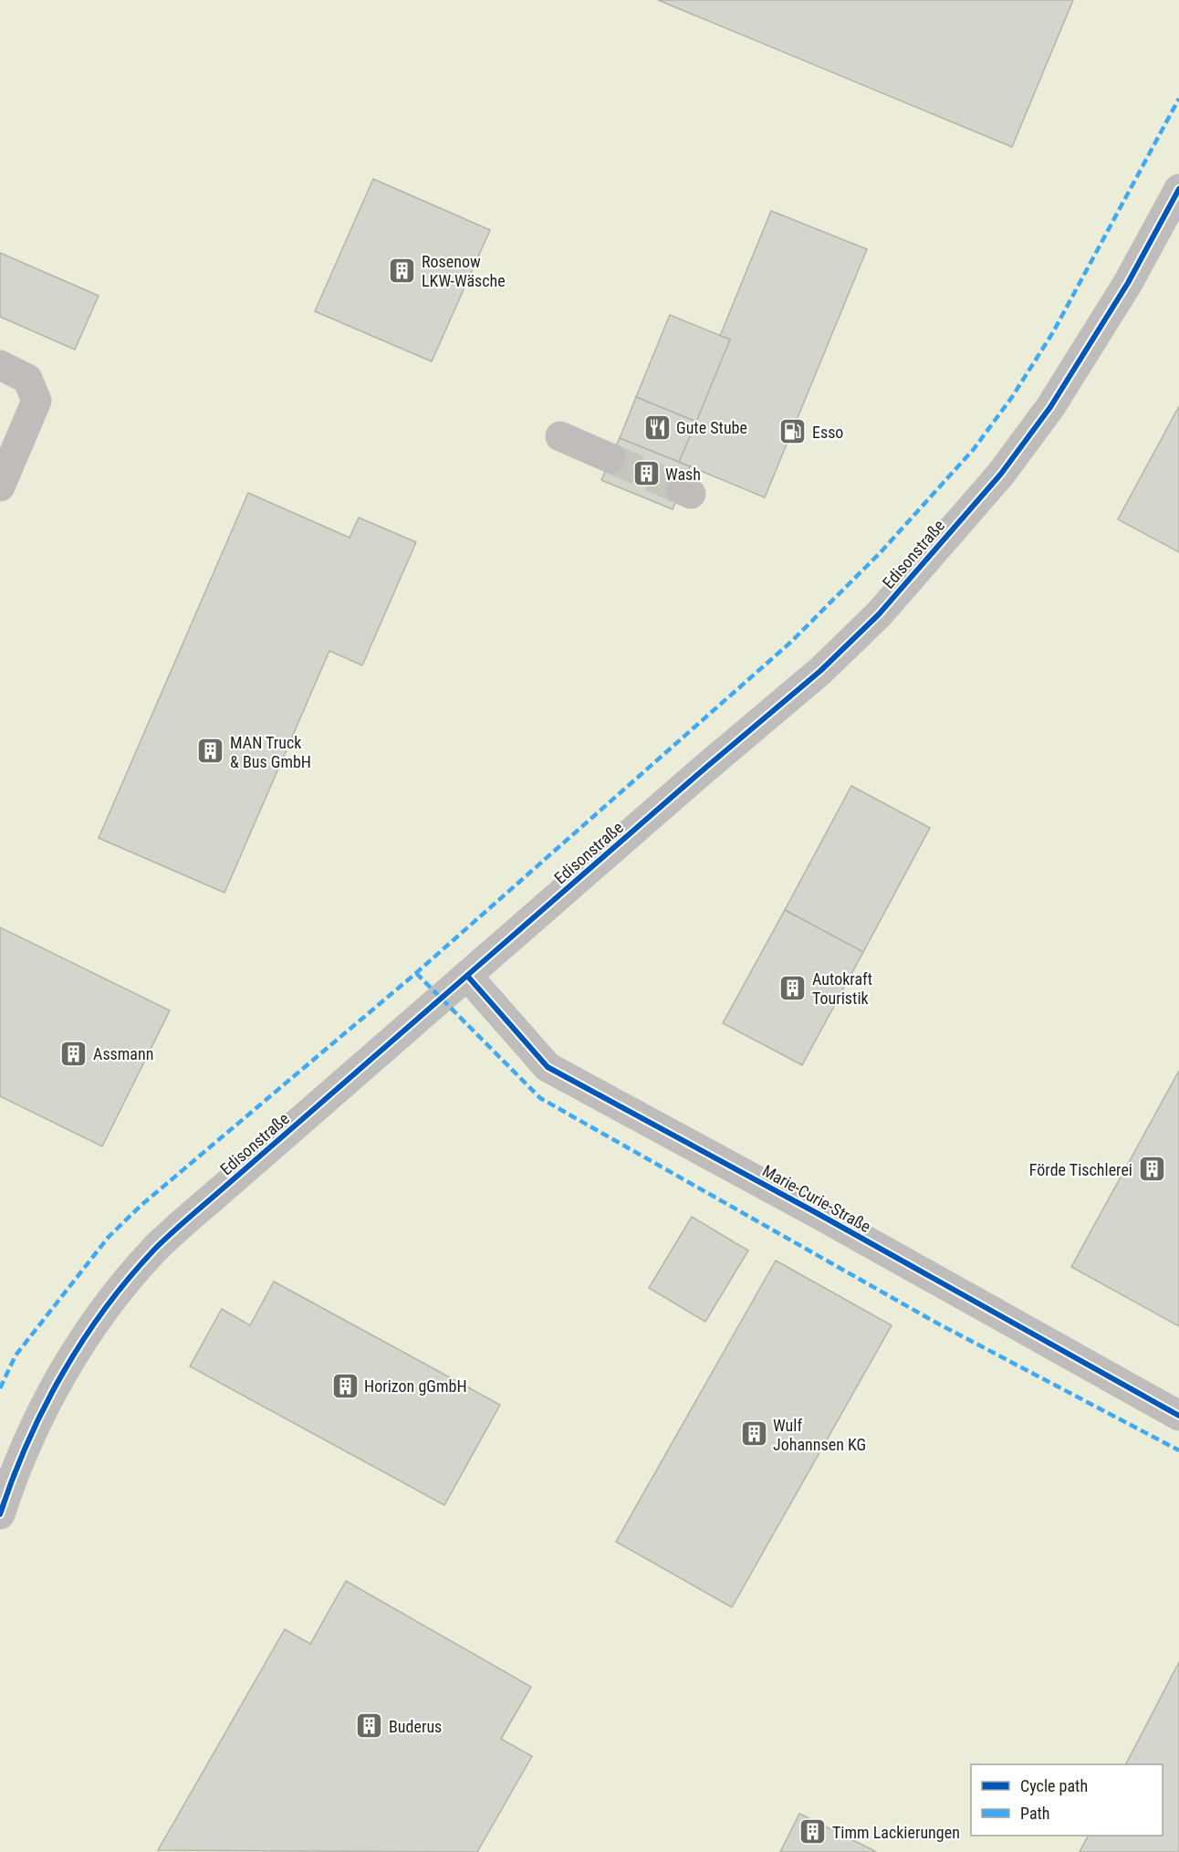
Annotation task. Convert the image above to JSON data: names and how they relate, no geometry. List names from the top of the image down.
{
  "streets": {
    "street": ["Edisonstraße", "Marie-Curie-Straße"]
  },
  "crossings": [
    ["Edisonstraße", "Marie-Curie-Straße"]
  ],
  "places": {
    "building": [
      "Rosenow LKW-Wäsche",
      "Wash",
      "MAN Truck & Bus GmbH",
      "Autokraft Touristik",
      "Assmann",
      "Förde Tischlerei",
      "Horizon gGmbH",
      "Wulf Johannsen KG",
      "Buderus",
      "Timm Lackierungen"
    ],
    "restaurant": ["Gute Stube"],
    "fuel station": ["Esso"]
  },
  "legend": ["Cycle path", "Path"]
}
